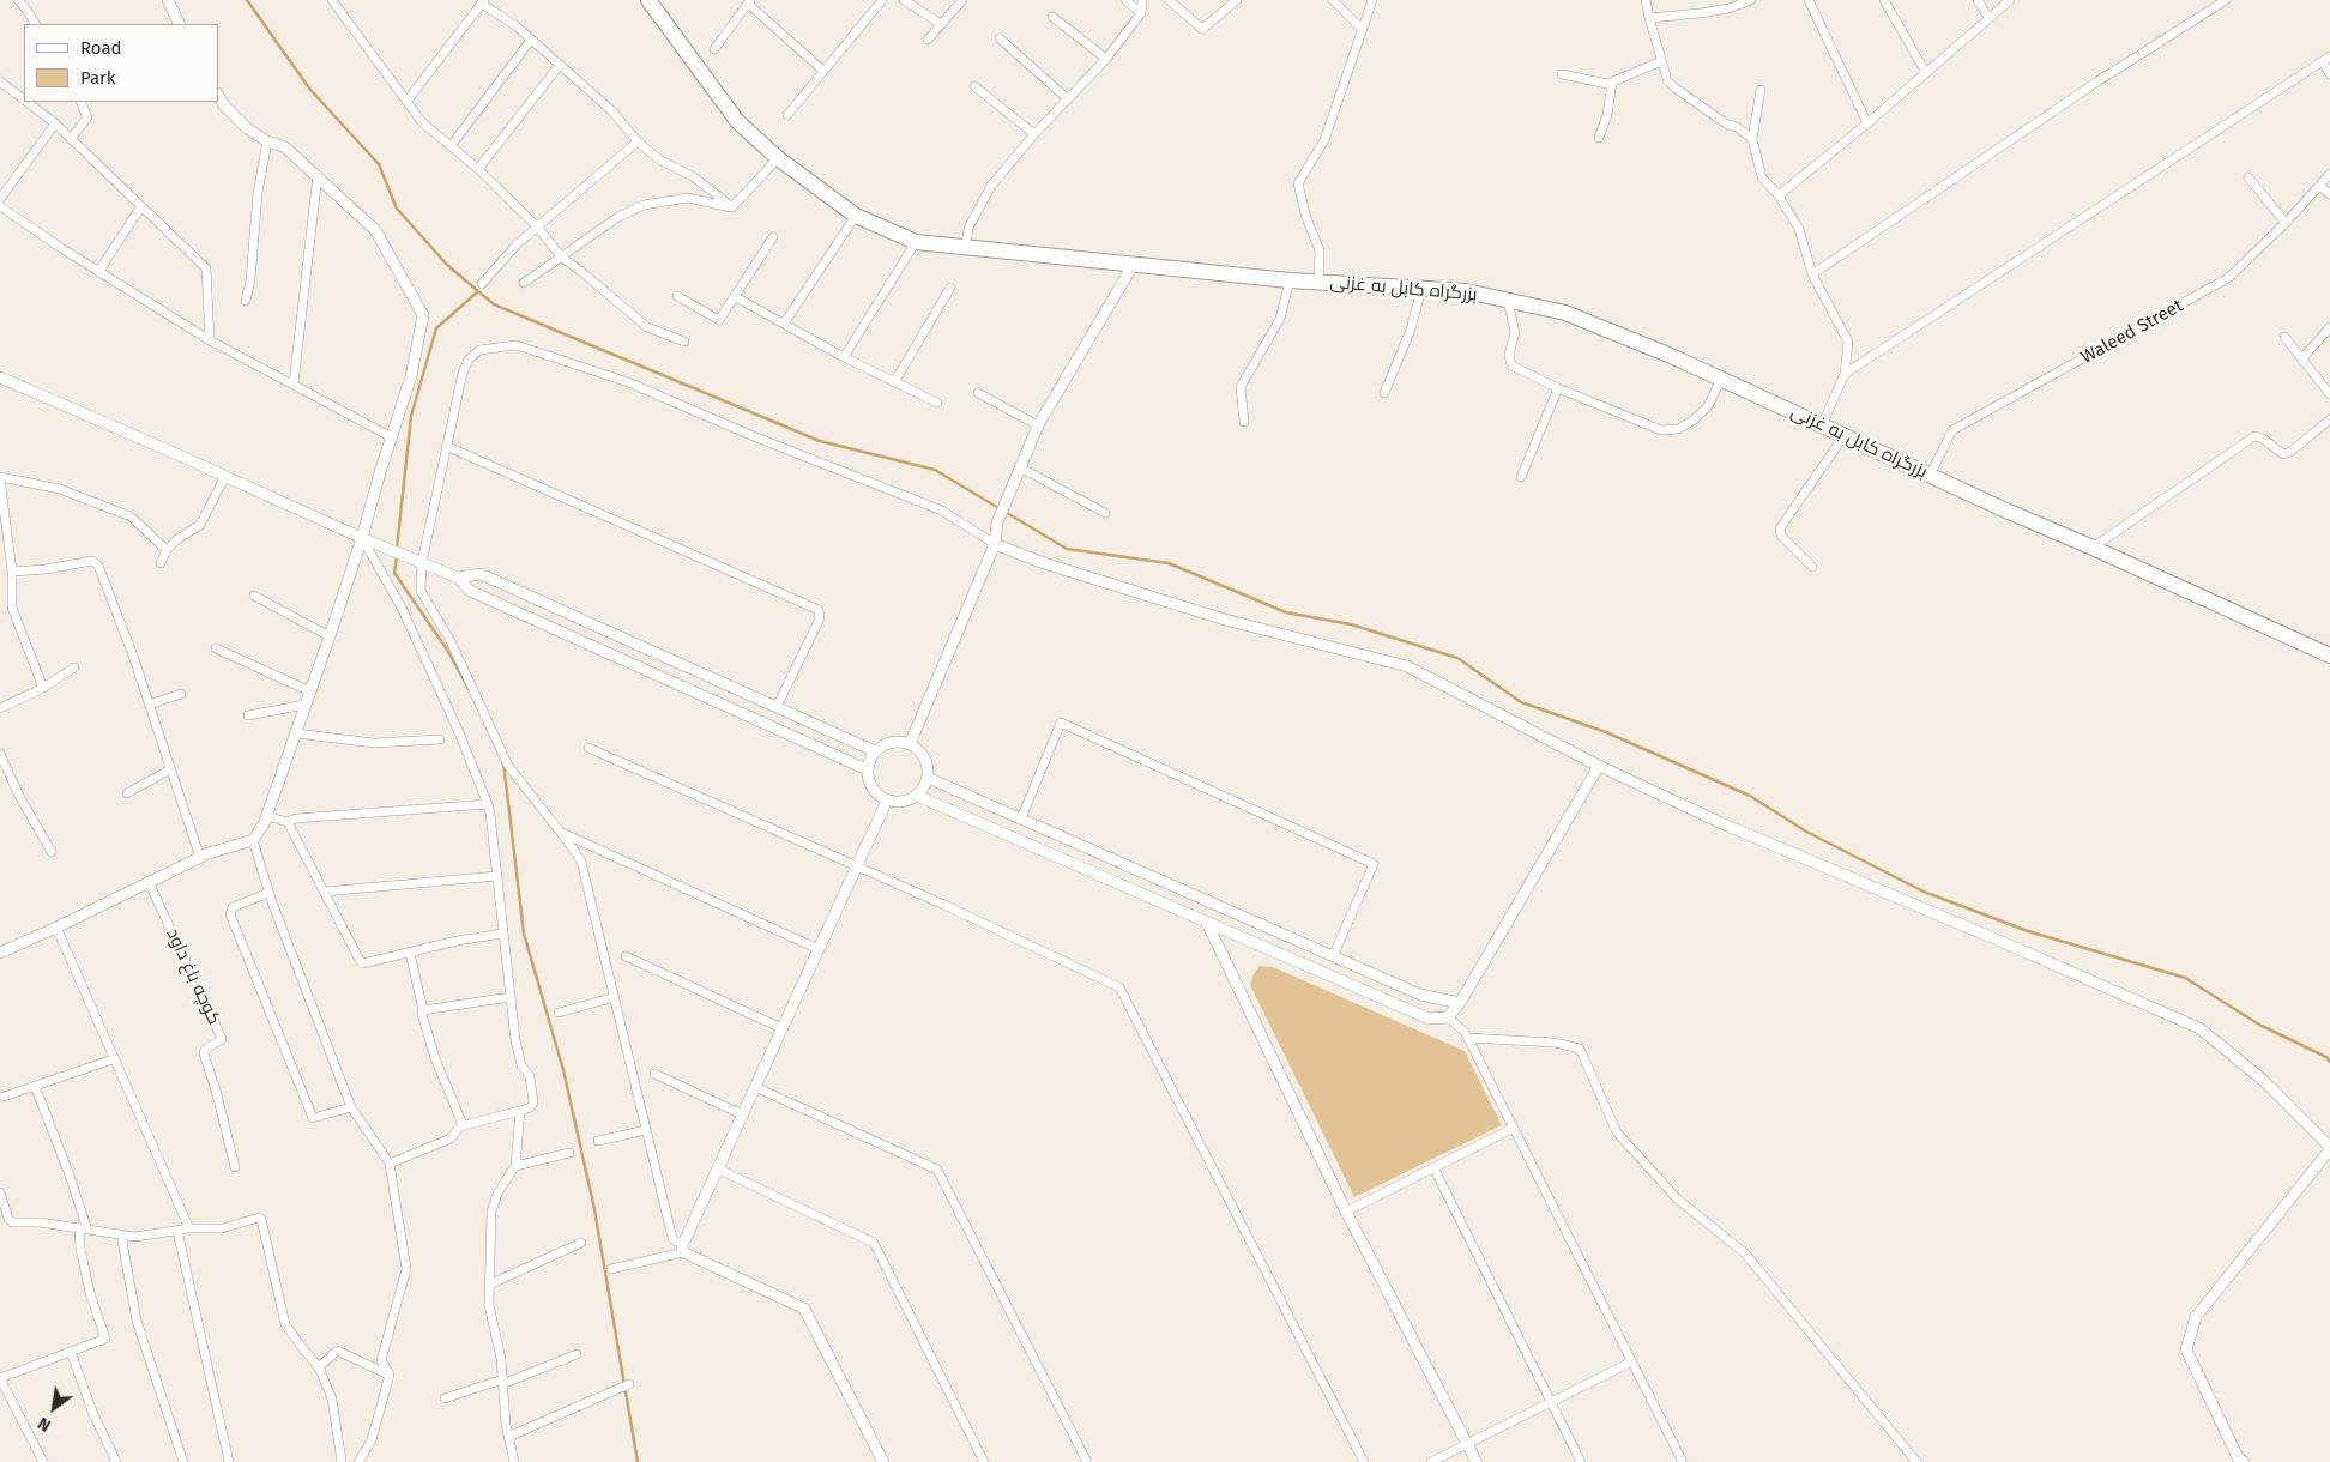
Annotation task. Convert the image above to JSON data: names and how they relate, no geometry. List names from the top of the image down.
{
  "streets": {
    "highway": ["بزرگراه کابل به غزنی"],
    "street": ["Waleed Street", "کوچه باغ داود"]
  },
  "crossings": [
    ["بزرگراه کابل به غزنی", "Waleed Street"]
  ],
  "legend": ["Road", "Park"],
  "north": "bottom left"
}
